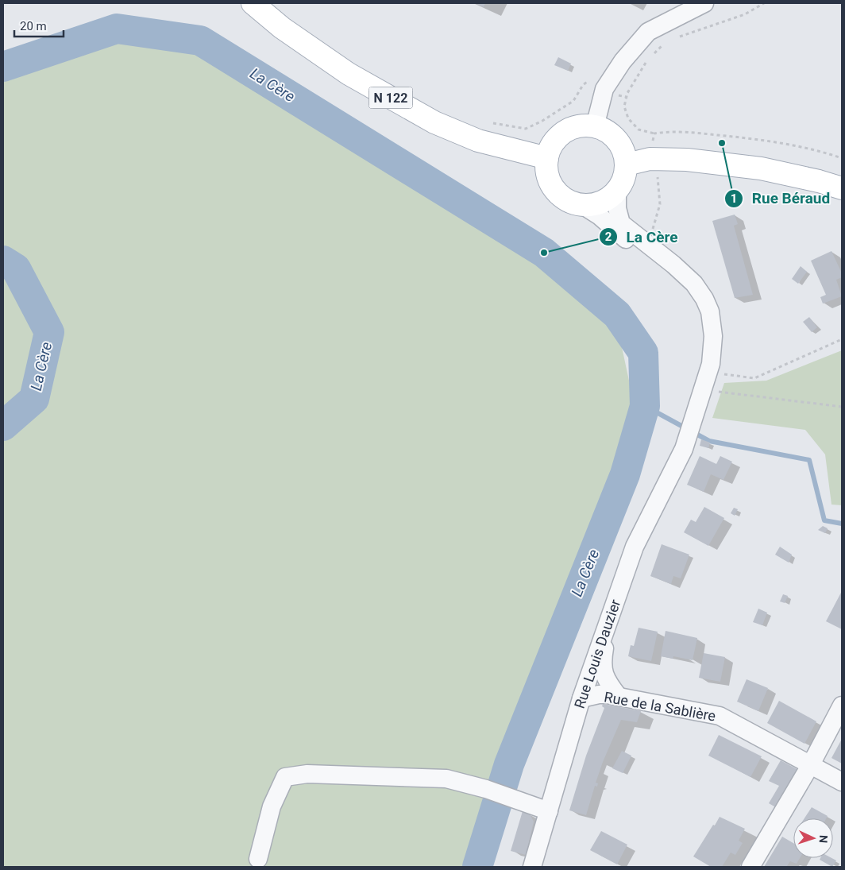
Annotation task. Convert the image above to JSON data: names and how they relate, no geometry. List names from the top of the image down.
{
  "streets": {
    "main road": ["N 122"],
    "street": ["Rue Louis Dauzier", "Rue de la Sablière"]
  },
  "crossings": [
    ["Rue Louis Dauzier", "Rue de la Sablière"]
  ],
  "water": ["La Cère"],
  "places": ["Rue Béraud", "La Cère"],
  "scale_bar": "20 m",
  "north": "right"
}
